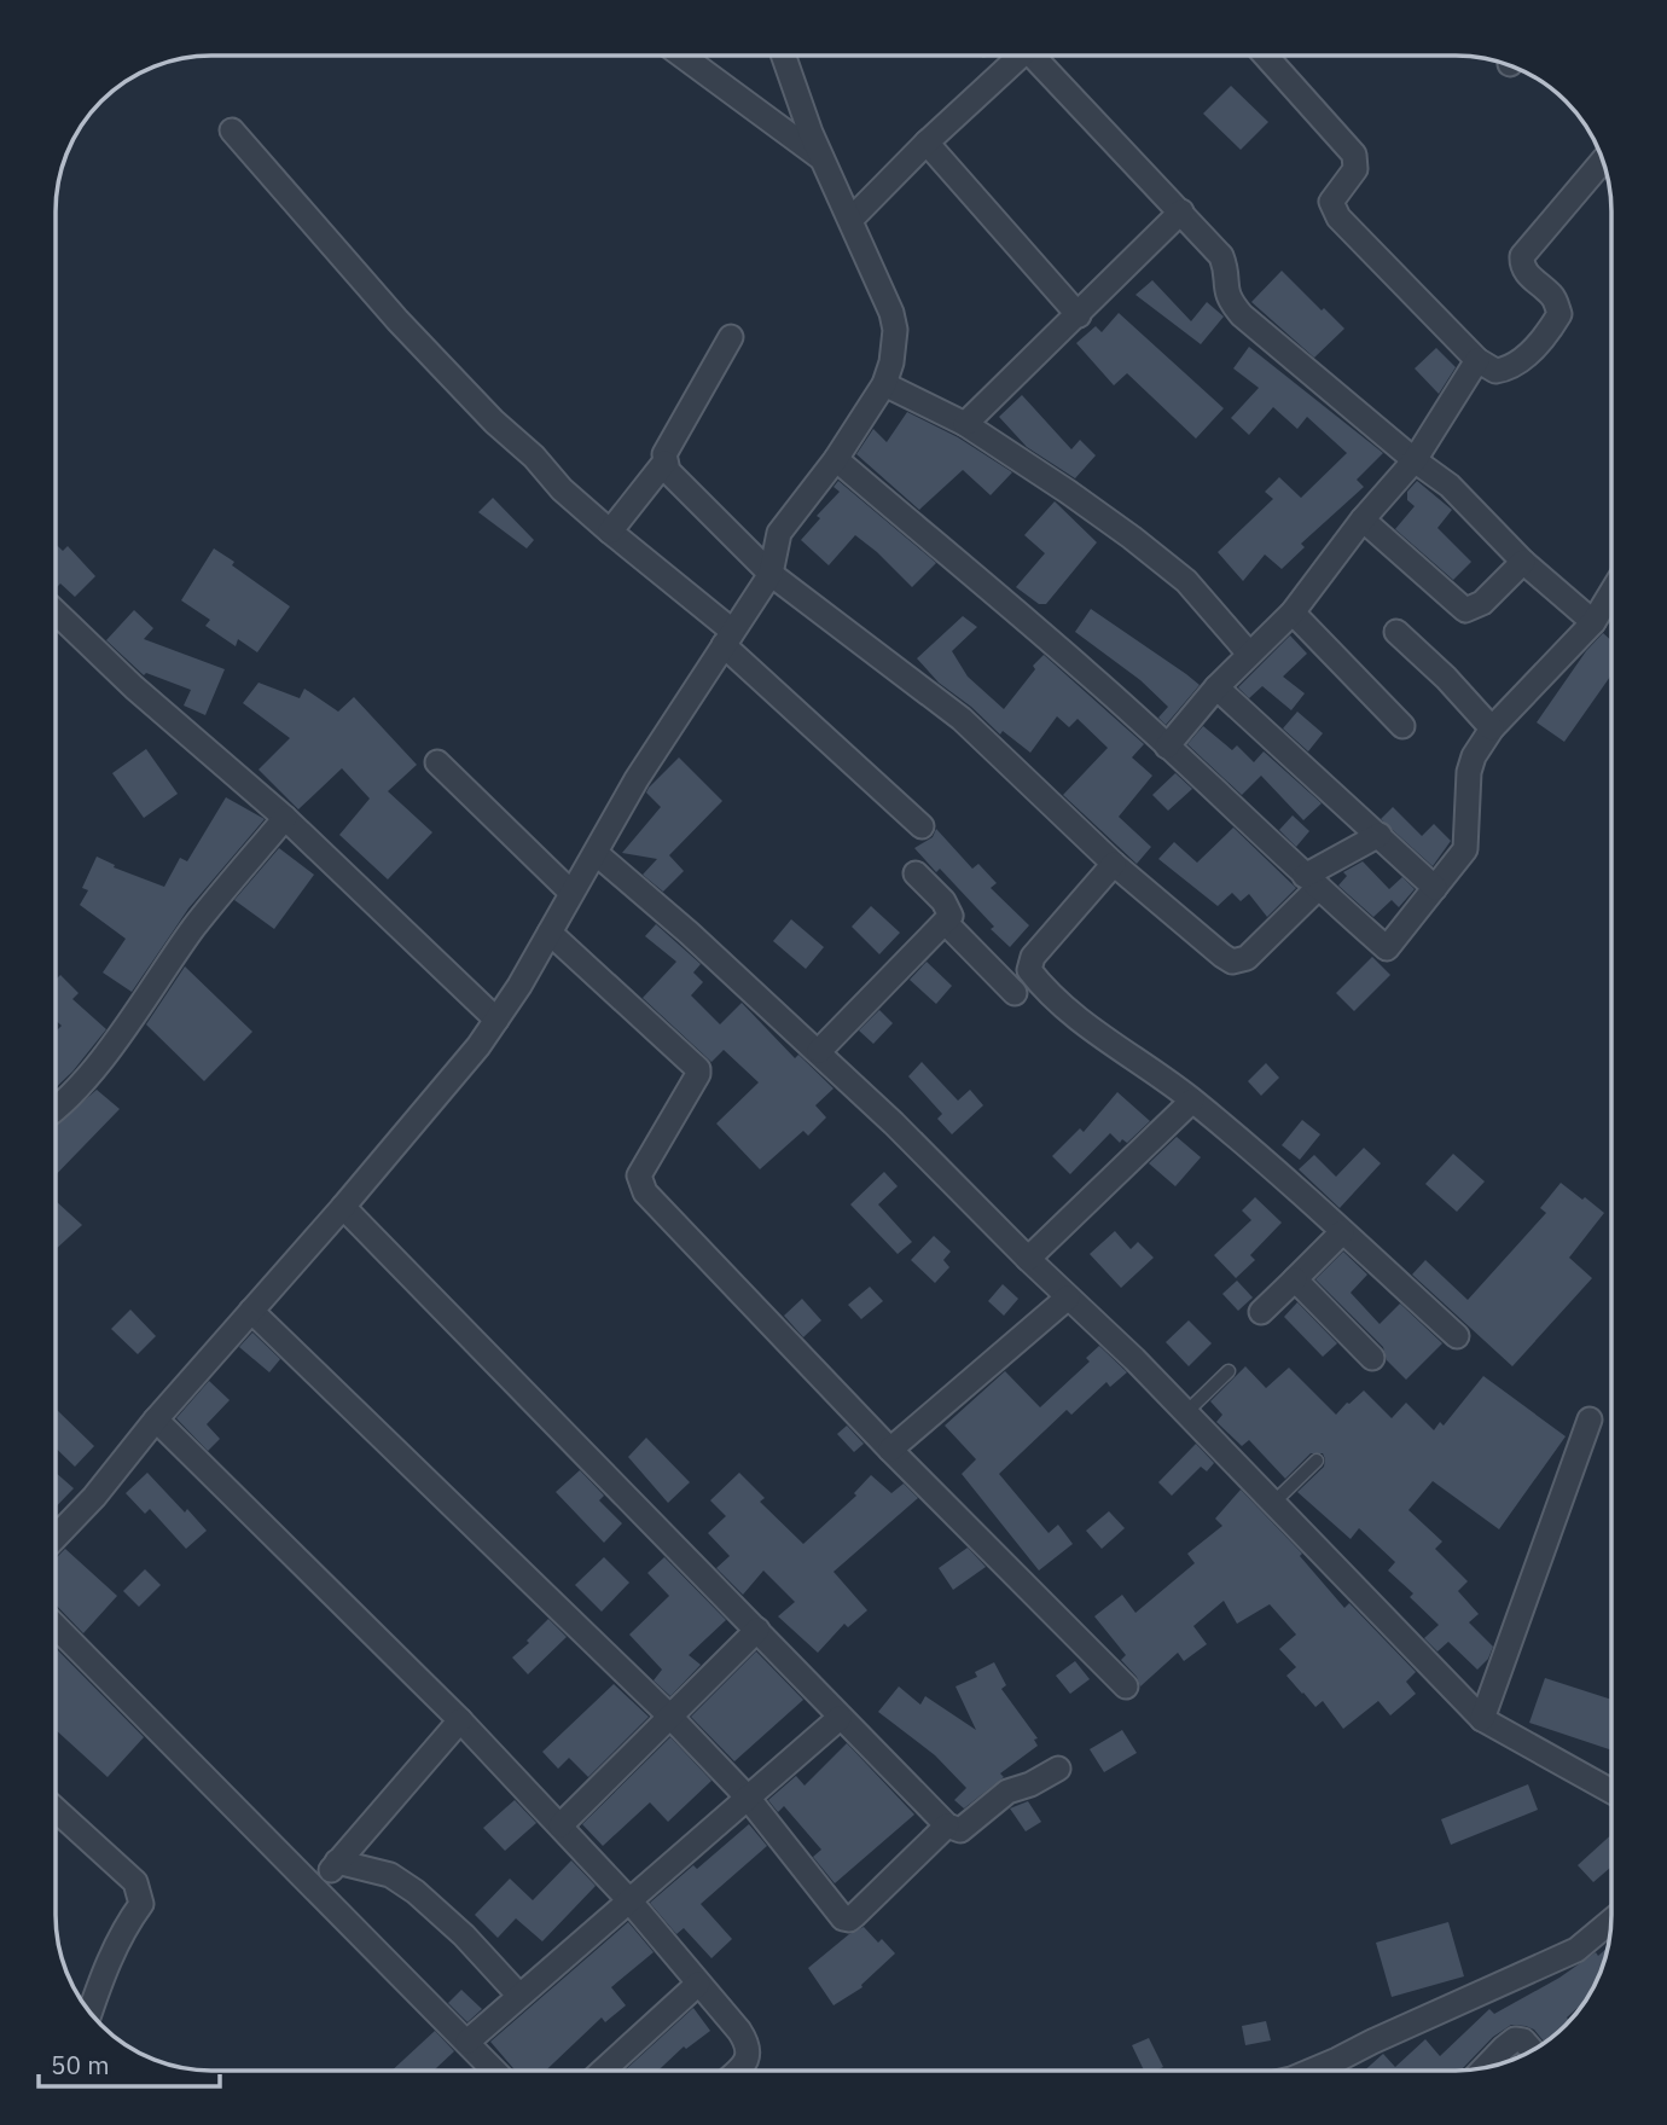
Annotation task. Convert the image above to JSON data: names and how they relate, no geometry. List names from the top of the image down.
{
  "scale_bar": "50 m"
}
